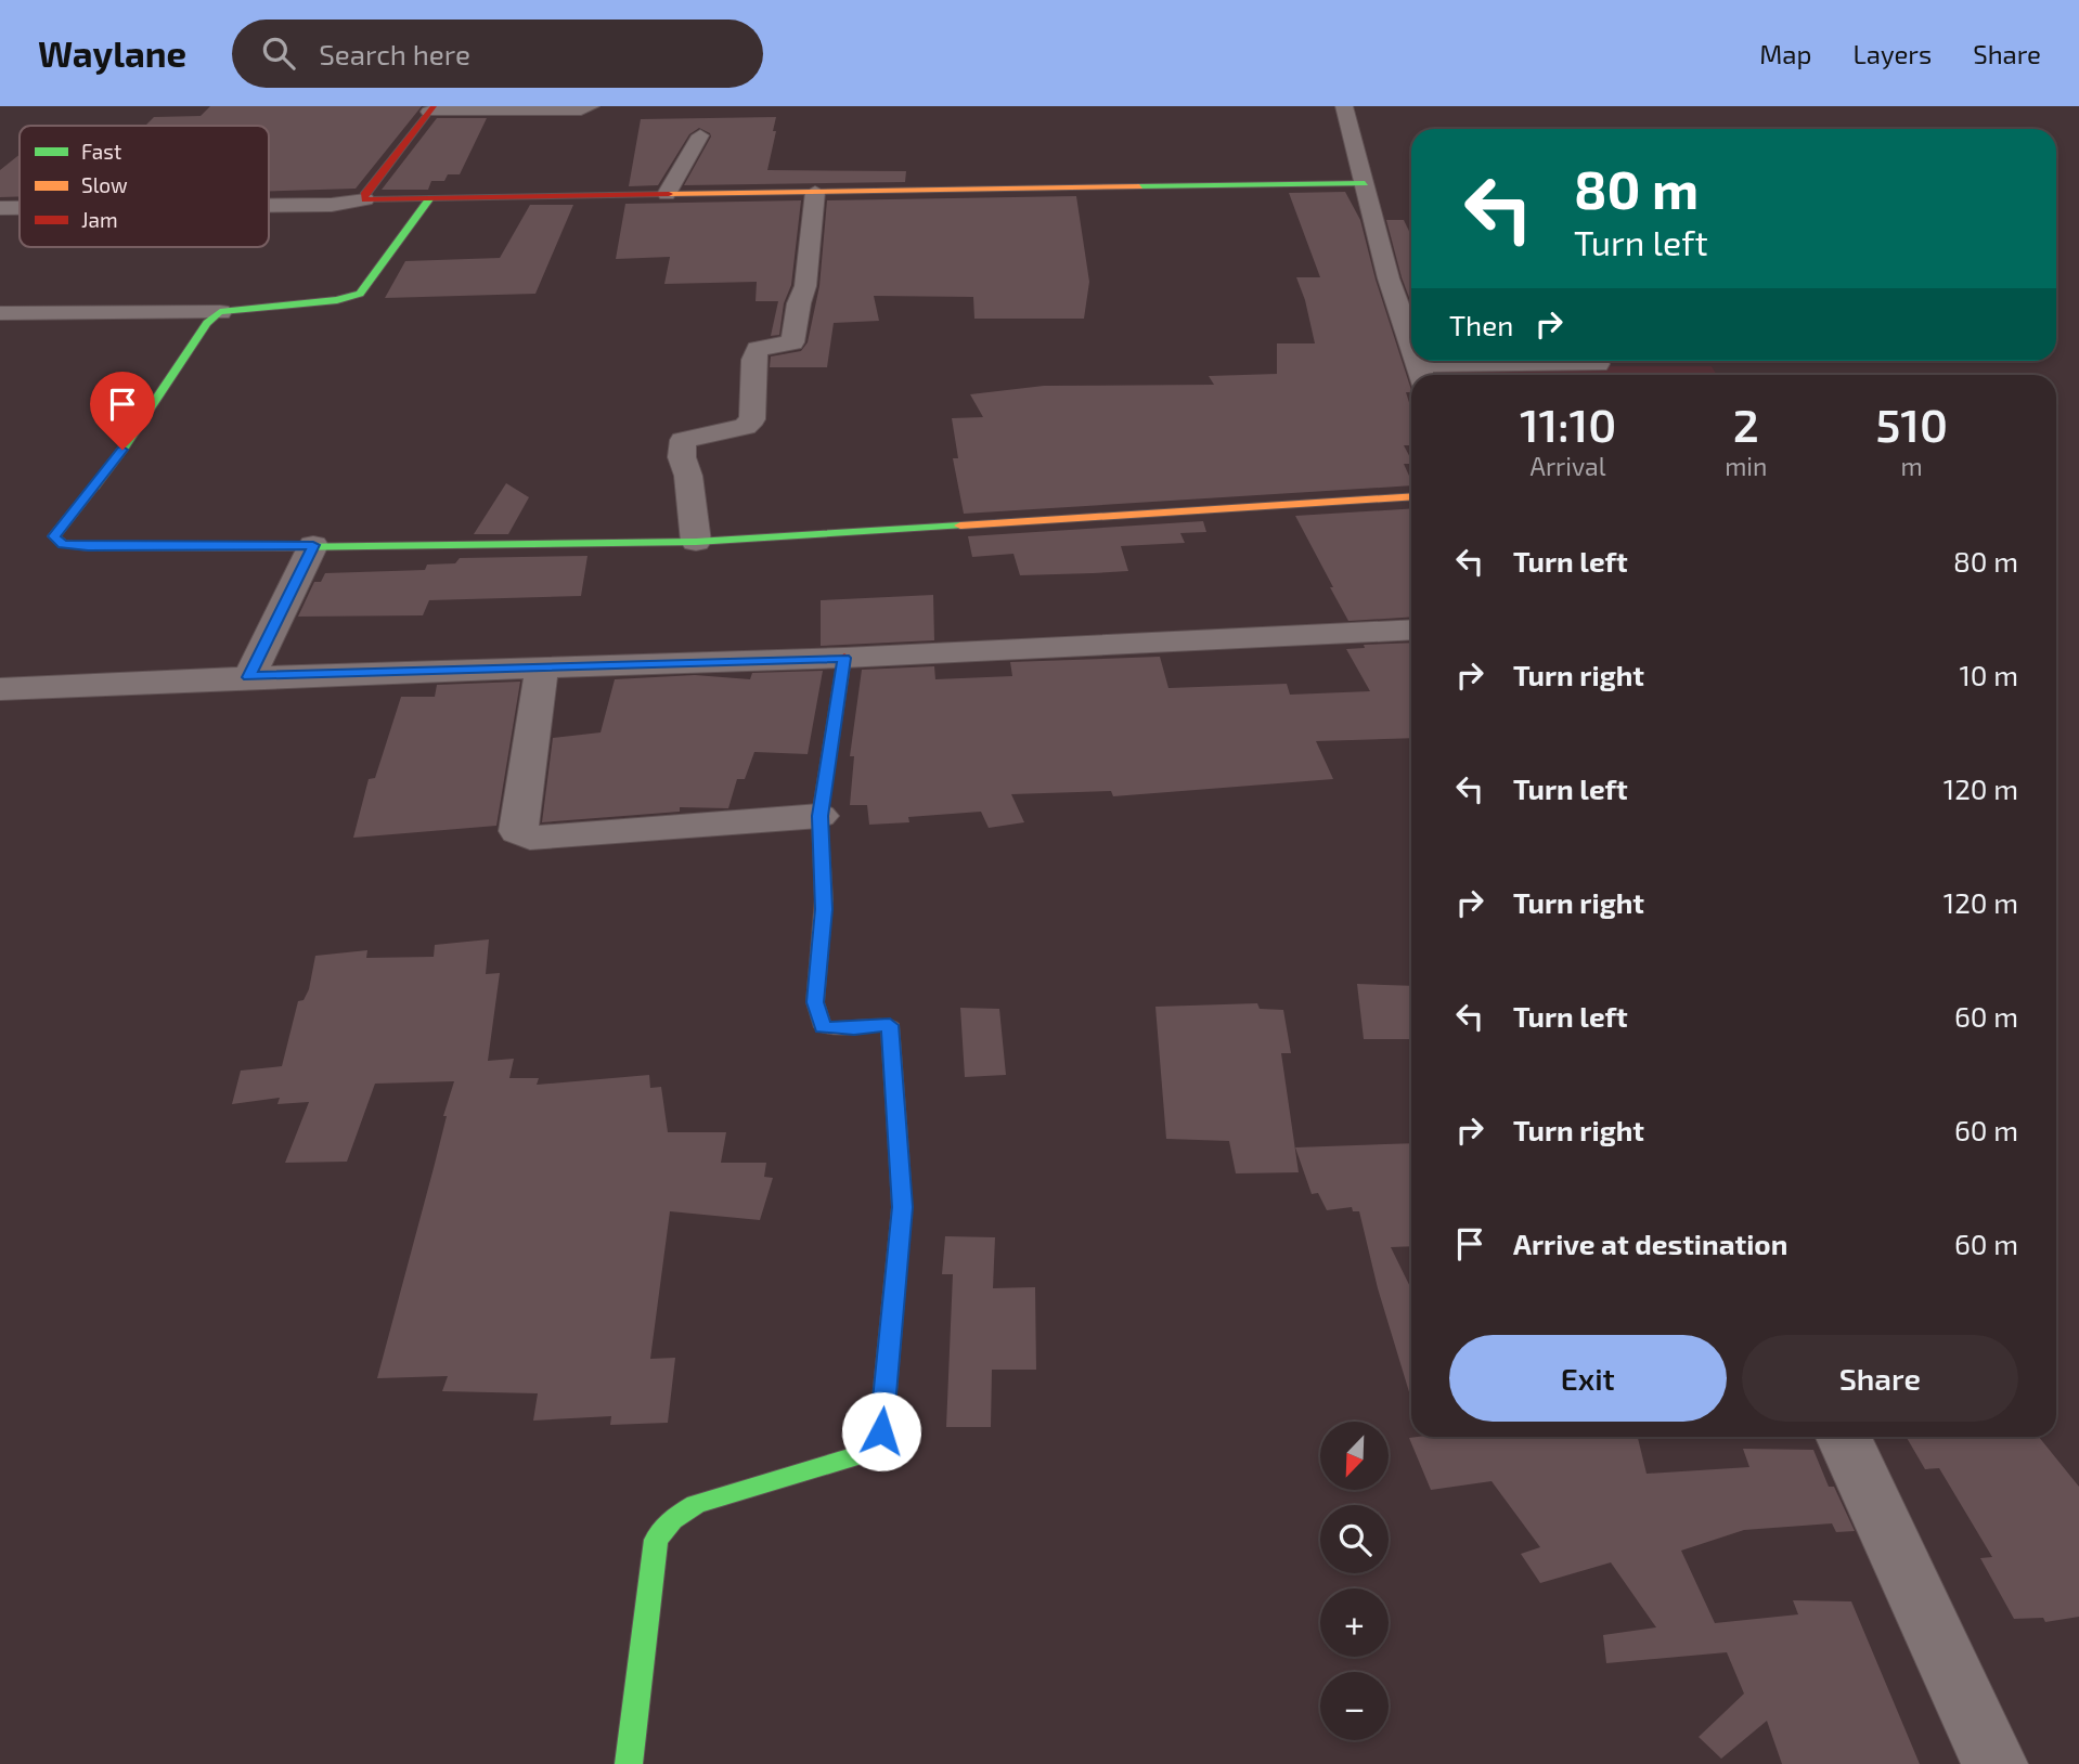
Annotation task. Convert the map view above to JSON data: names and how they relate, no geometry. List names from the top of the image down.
{
  "legend": ["Fast", "Slow", "Jam"],
  "north": "bottom left",
  "page": {
    "header": "Waylane",
    "search": "Search here",
    "nav": ["Map", "Layers", "Share"],
    "turn": ["80 m", "Turn left"],
    "then": "Then",
    "eta": [
      "11:10",
      "Arrival",
      "2",
      "min",
      "510",
      "m"
    ],
    "list": [
      {
        "name": "Turn left",
        "value": "80 m"
      },
      {
        "name": "Turn right",
        "value": "10 m"
      },
      {
        "name": "Turn left",
        "value": "120 m"
      },
      {
        "name": "Turn right",
        "value": "120 m"
      },
      {
        "name": "Turn left",
        "value": "60 m"
      },
      {
        "name": "Turn right",
        "value": "60 m"
      },
      {
        "name": "Arrive at destination",
        "value": "60 m"
      }
    ],
    "buttons": ["Exit", "Share"],
    "map_buttons": ["+", "−"]
  }
}
